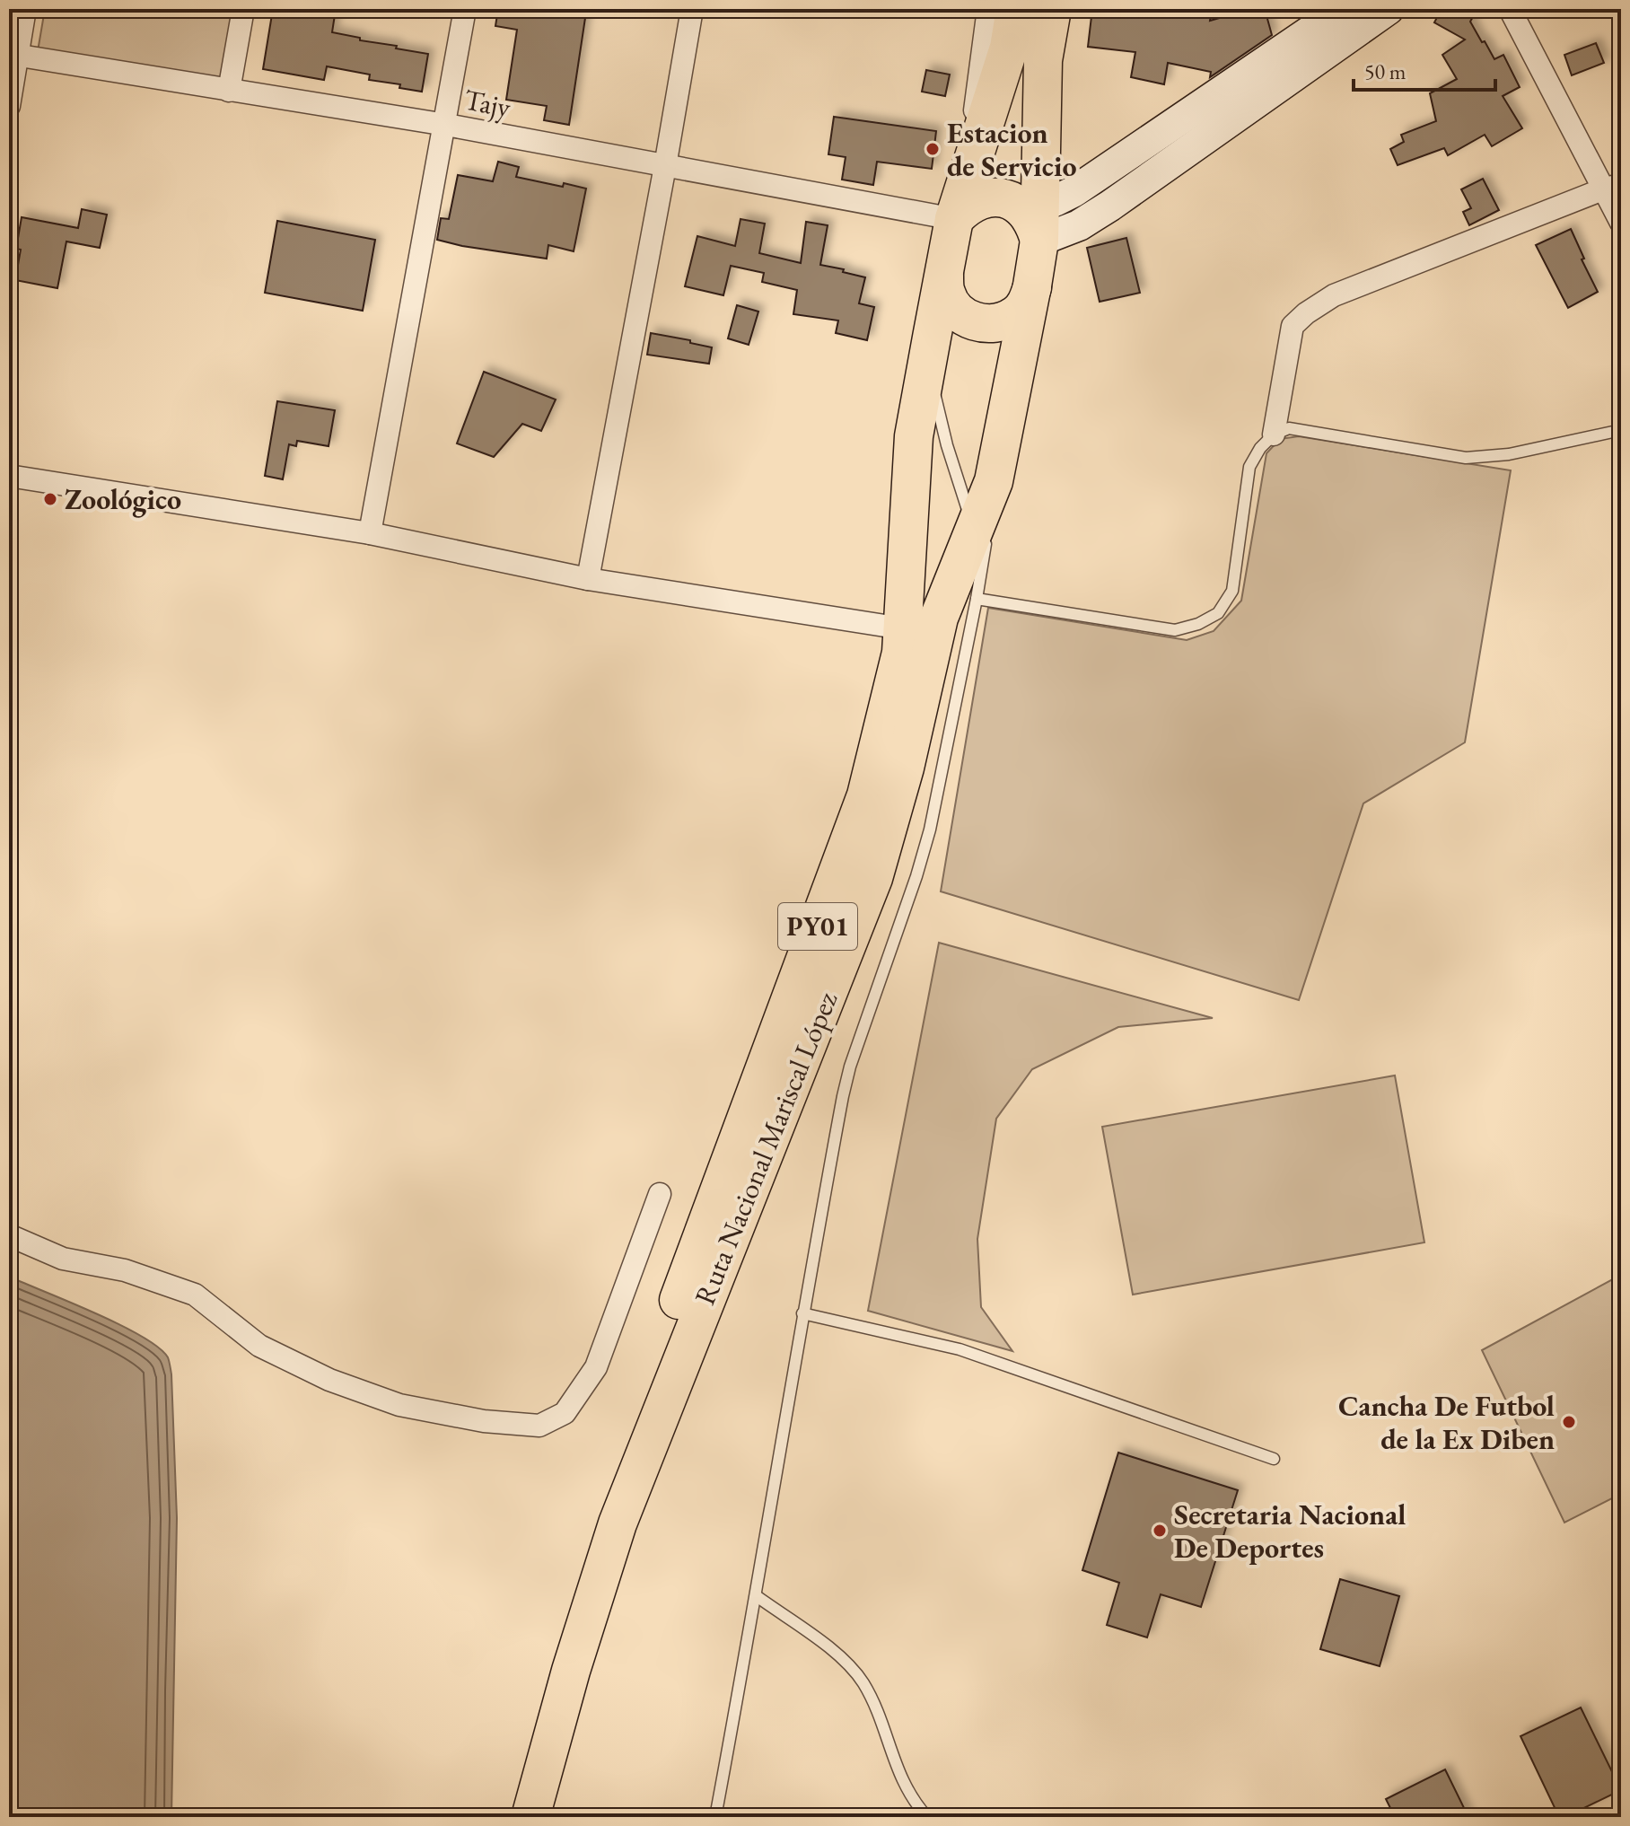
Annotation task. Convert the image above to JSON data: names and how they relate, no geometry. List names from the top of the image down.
{
  "streets": {
    "highway": ["PY01", "Ruta Nacional Mariscal López"],
    "street": ["Tajy"]
  },
  "crossings": [
    ["Tajy", "Ruta Nacional Mariscal López"]
  ],
  "places": [
    "Estacion de Servicio",
    "Zoológico",
    "Cancha De Futbol de la Ex Diben",
    "Secretaria Nacional De Deportes"
  ],
  "scale_bar": "50 m"
}
